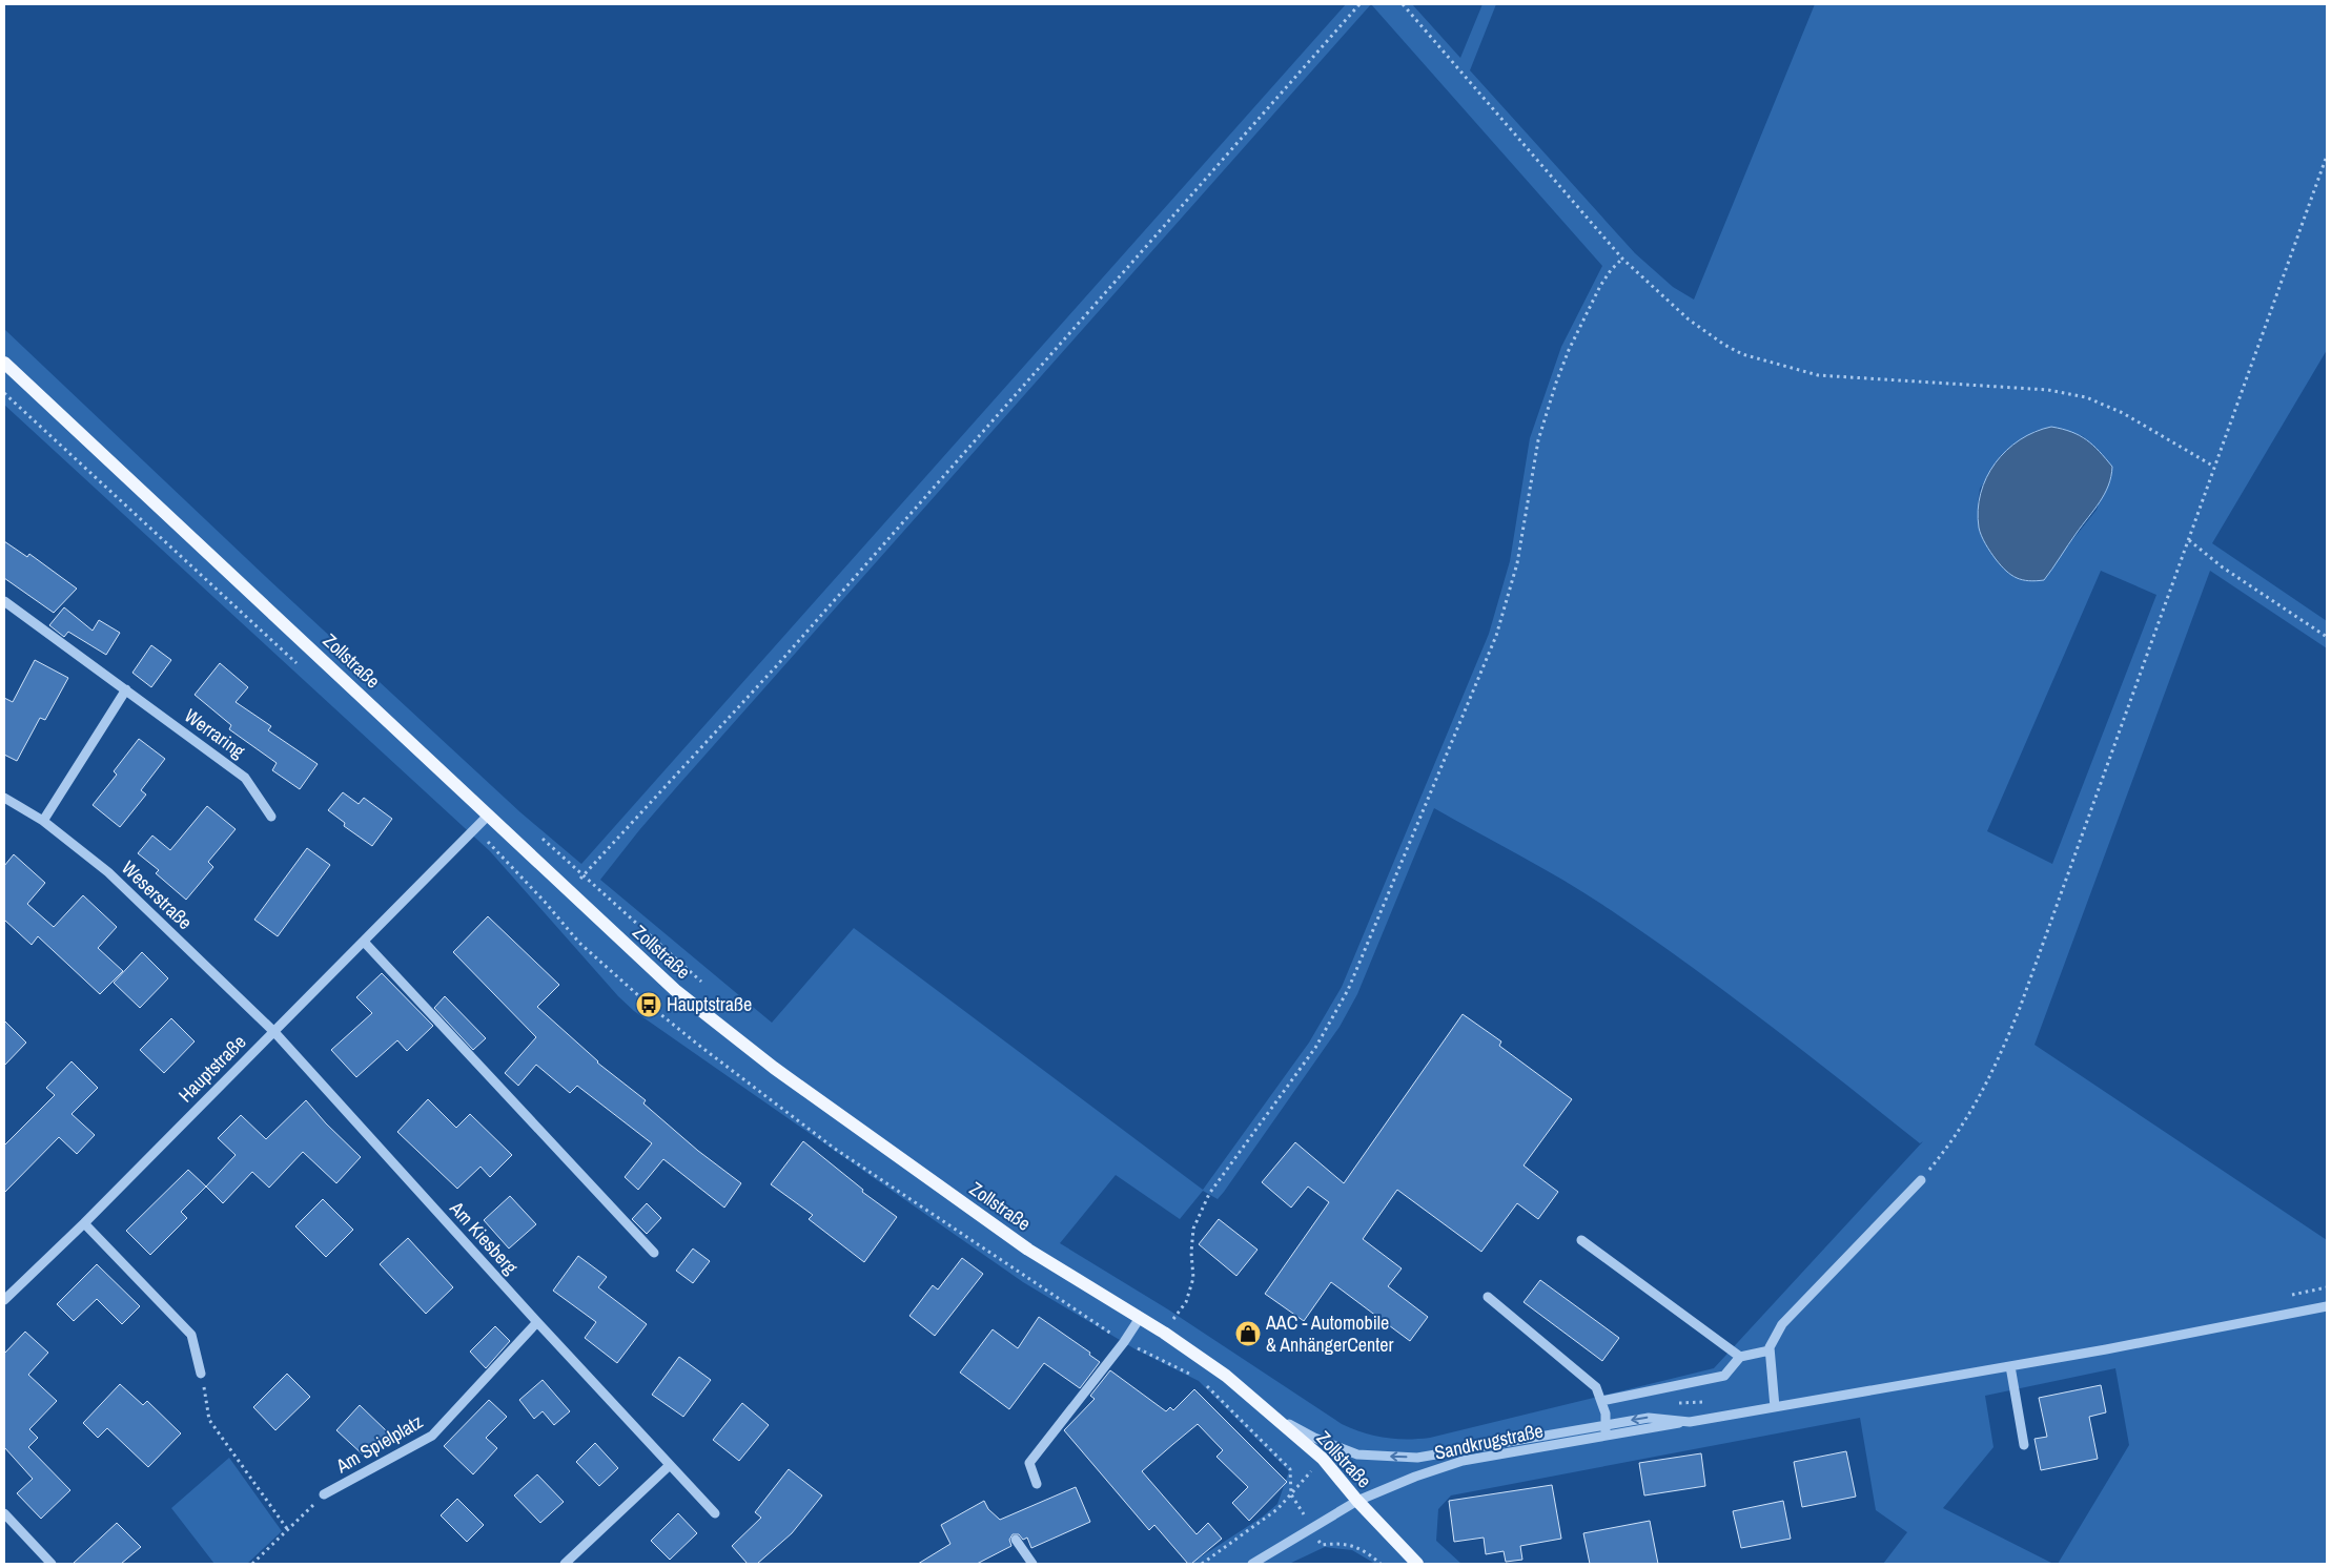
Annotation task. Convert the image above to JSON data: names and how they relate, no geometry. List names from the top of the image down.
{
  "streets": {
    "main road": ["Zollstraße"],
    "street": [
      "Werraring",
      "Weserstraße",
      "Hauptstraße",
      "Am Kiesberg",
      "Sandkrugstraße",
      "Am Spielplatz"
    ]
  },
  "crossings": [
    ["Zollstraße", "Hauptstraße"],
    ["Zollstraße", "Sandkrugstraße"],
    ["Weserstraße", "Hauptstraße"],
    ["Weserstraße", "Am Kiesberg"],
    ["Hauptstraße", "Am Kiesberg"],
    ["Am Kiesberg", "Am Spielplatz"]
  ],
  "places": {
    "bus stop": ["Hauptstraße"],
    "shop": ["AAC - Automobile & AnhängerCenter"]
  }
}
